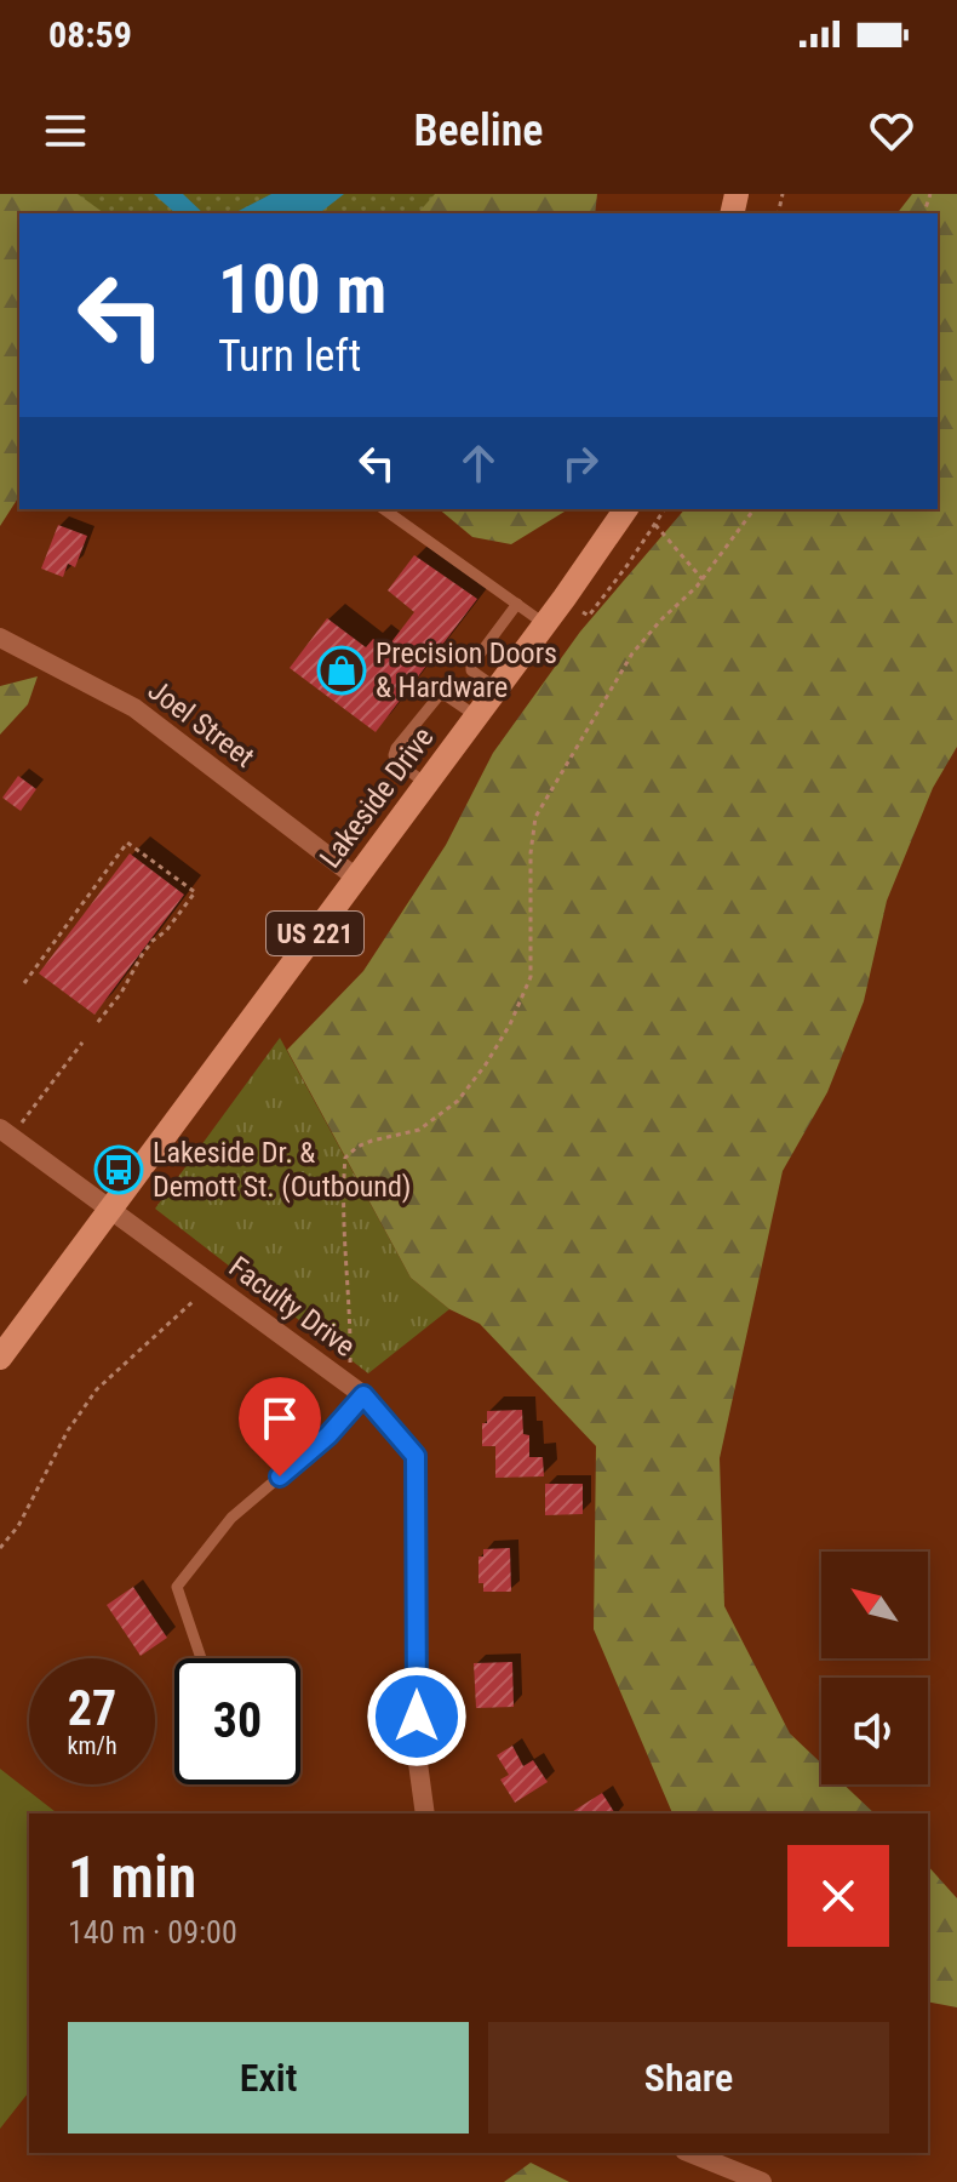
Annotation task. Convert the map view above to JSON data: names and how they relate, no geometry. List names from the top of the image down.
{
  "streets": {
    "main road": ["Lakeside Drive", "US 221"],
    "street": ["Joel Street", "Faculty Drive"]
  },
  "crossings": [
    ["Joel Street", "Lakeside Drive"],
    ["Lakeside Drive", "Faculty Drive"]
  ],
  "places": {
    "shop": ["Precision Doors & Hardware"],
    "bus stop": ["Lakeside Dr. & Demott St. (Outbound)"]
  },
  "north": "top left",
  "page": {
    "status": "08:59",
    "header": "Beeline",
    "turn": ["100 m", "Turn left"],
    "speed": "27 km/h",
    "limit": "30",
    "heading": ["1 min", "140 m · 09:00"],
    "buttons": ["Exit", "Share"]
  }
}
